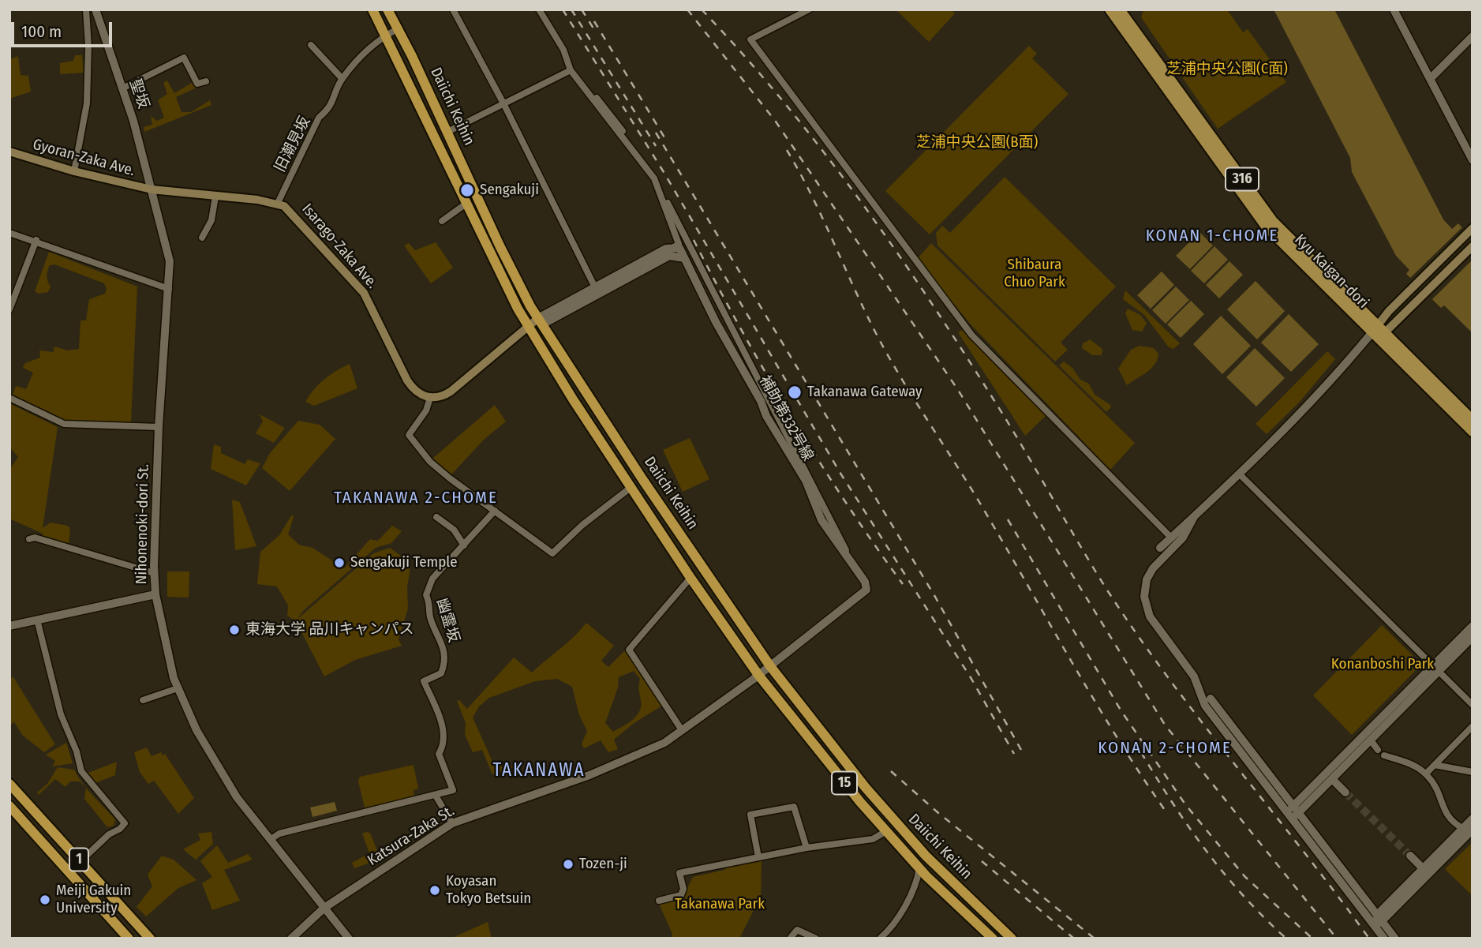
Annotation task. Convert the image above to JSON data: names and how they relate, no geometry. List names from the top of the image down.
{
  "streets": {
    "highway": ["Daiichi Keihin", "15", "1"],
    "main road": [
      "Gyoran-Zaka Ave.",
      "316",
      "Isarago-Zaka Ave.",
      "Kyu Kaigan-dori"
    ],
    "street": [
      "聖坂",
      "旧潮見坂",
      "補助第332号線",
      "Nihonenoki-dori St.",
      "幽霊坂",
      "Katsura-Zaka St."
    ]
  },
  "crossings": [
    ["聖坂", "Gyoran-Zaka Ave."],
    ["聖坂", "Isarago-Zaka Ave."],
    ["聖坂", "Nihonenoki-dori St."],
    ["Daiichi Keihin", "補助第332号線"],
    ["Daiichi Keihin", "Katsura-Zaka St."],
    ["旧潮見坂", "Isarago-Zaka Ave."],
    ["Gyoran-Zaka Ave.", "Isarago-Zaka Ave."],
    ["Gyoran-Zaka Ave.", "Nihonenoki-dori St."],
    ["Isarago-Zaka Ave.", "Nihonenoki-dori St."],
    ["補助第332号線", "Katsura-Zaka St."],
    ["Nihonenoki-dori St.", "Katsura-Zaka St."]
  ],
  "districts": [
    "KONAN 1-CHOME",
    "TAKANAWA 2-CHOME",
    "KONAN 2-CHOME",
    "TAKANAWA"
  ],
  "parks": [
    "芝浦中央公園(C面)",
    "芝浦中央公園(B面)",
    "Shibaura Chuo Park",
    "Konanboshi Park",
    "Takanawa Park"
  ],
  "places": [
    "Sengakuji",
    "Takanawa Gateway",
    "Sengakuji Temple",
    "東海大学 品川キャンパス",
    "Tozen-ji",
    "Koyasan Tokyo Betsuin",
    "Meiji Gakuin University"
  ],
  "scale_bar": "100 m"
}
